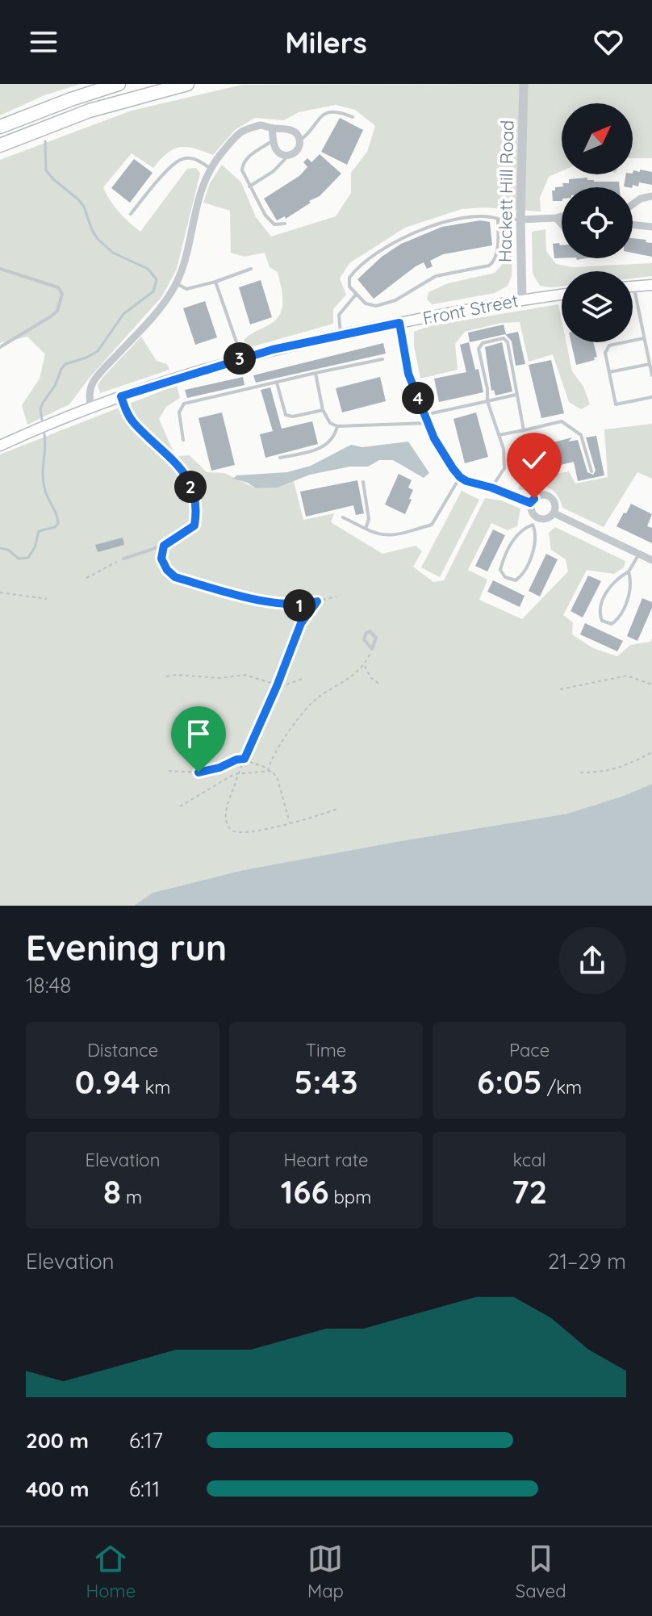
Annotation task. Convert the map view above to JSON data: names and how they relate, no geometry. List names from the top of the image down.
{
  "streets": {
    "main road": ["Front Street"],
    "street": ["Hackett Hill Road"]
  },
  "crossings": [
    ["Hackett Hill Road", "Front Street"]
  ],
  "north": "top right",
  "page": {
    "header": "Milers",
    "pins": [
      "3",
      "4",
      "2",
      "1"
    ],
    "heading": ["Evening run", "18:48"],
    "stats": [
      ["Distance", "0.94 km"],
      ["Time", "5:43"],
      ["Pace", "6:05 /km"],
      ["Elevation", "8 m"],
      ["Heart rate", "166 bpm"],
      ["kcal", "72"]
    ],
    "chart": ["Elevation", "21–29 m"],
    "list": [
      {
        "name": "200 m",
        "note": "6:17"
      },
      {
        "name": "400 m",
        "note": "6:11"
      }
    ],
    "tabs": ["Home", "Map", "Saved"]
  }
}
